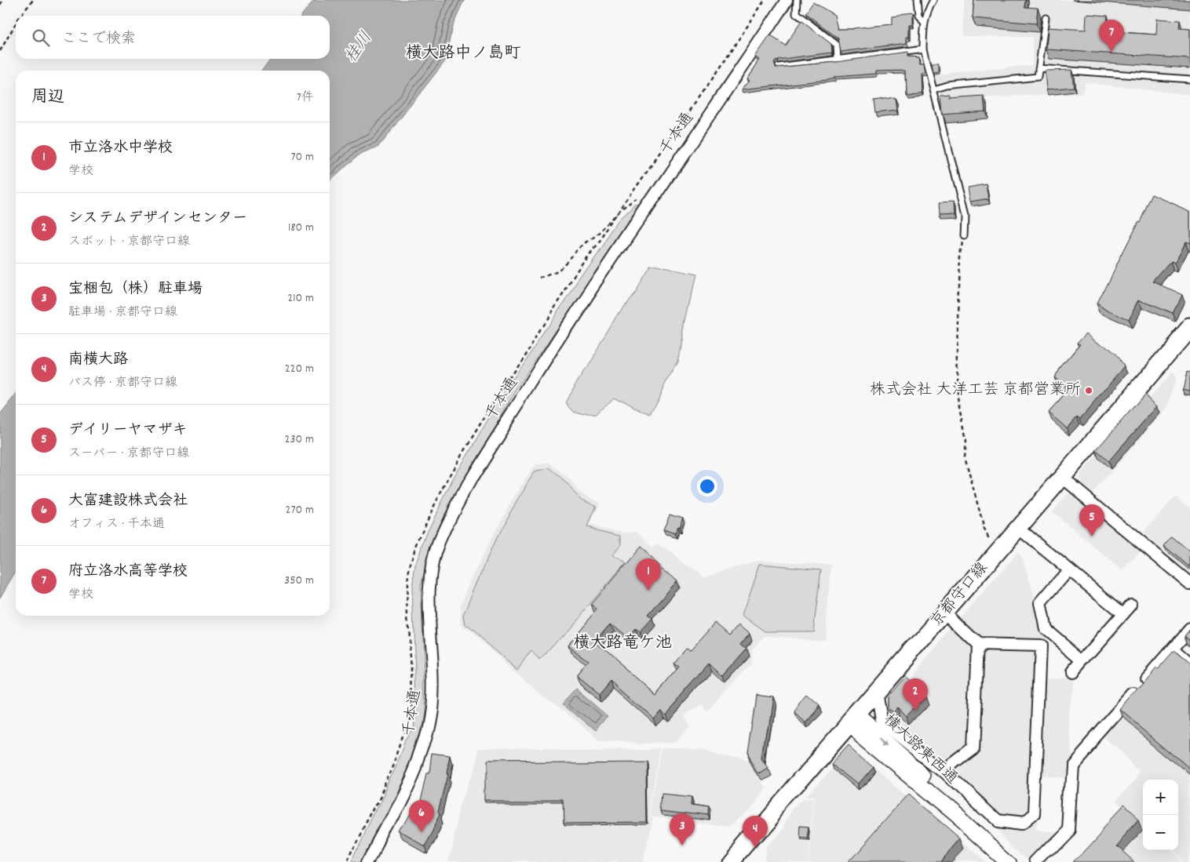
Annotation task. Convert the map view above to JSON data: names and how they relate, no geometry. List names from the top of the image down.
{
  "streets": {
    "main road": ["京都守口線"],
    "street": ["千本通", "横大路東西通"]
  },
  "crossings": [
    ["京都守口線", "横大路東西通"]
  ],
  "districts": ["横大路中ノ島町", "横大路竜ケ池"],
  "water": ["桂川"],
  "places": ["株式会社 大洋工芸 京都営業所"],
  "page": {
    "search": "ここで検索",
    "pins": [
      "7",
      "5",
      "1",
      "2",
      "6",
      "3",
      "4"
    ],
    "heading": ["周辺", "7件"],
    "list": [
      {
        "mark": "1",
        "name": "市立洛水中学校",
        "note": "学校",
        "value": "70 m"
      },
      {
        "mark": "2",
        "name": "システムデザインセンター",
        "note": "スポット · 京都守口線",
        "value": "180 m"
      },
      {
        "mark": "3",
        "name": "宝梱包（株）駐車場",
        "note": "駐車場 · 京都守口線",
        "value": "210 m"
      },
      {
        "mark": "4",
        "name": "南横大路",
        "note": "バス停 · 京都守口線",
        "value": "220 m"
      },
      {
        "mark": "5",
        "name": "デイリーヤマザキ",
        "note": "スーパー · 京都守口線",
        "value": "230 m"
      },
      {
        "mark": "6",
        "name": "大富建設株式会社",
        "note": "オフィス · 千本通",
        "value": "270 m"
      },
      {
        "mark": "7",
        "name": "府立洛水高等学校",
        "note": "学校",
        "value": "350 m"
      }
    ],
    "map_buttons": ["+", "−"]
  }
}
